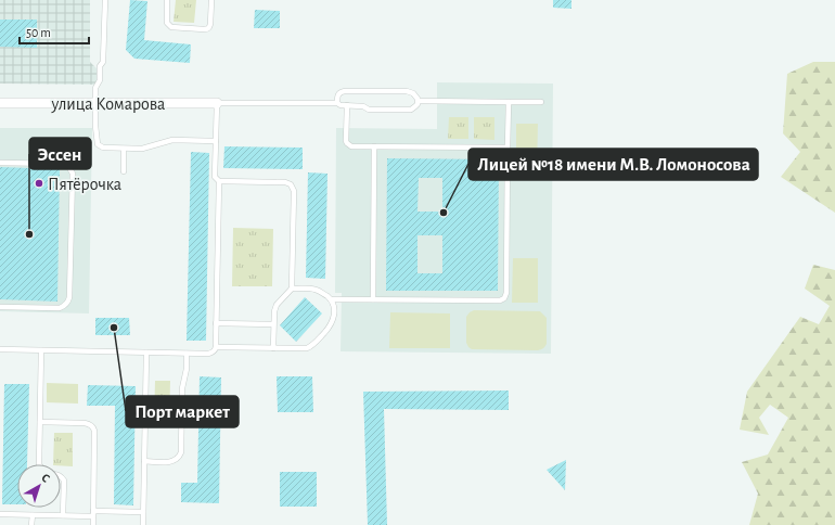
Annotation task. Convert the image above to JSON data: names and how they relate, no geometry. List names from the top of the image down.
{
  "streets": {
    "street": ["улица Комарова"]
  },
  "places": [
    "Пятёрочка",
    "Лицей №18 имени М.В. Ломоносова",
    "Эссен",
    "Порт маркет"
  ],
  "scale_bar": "50 m",
  "north": "top right"
}
